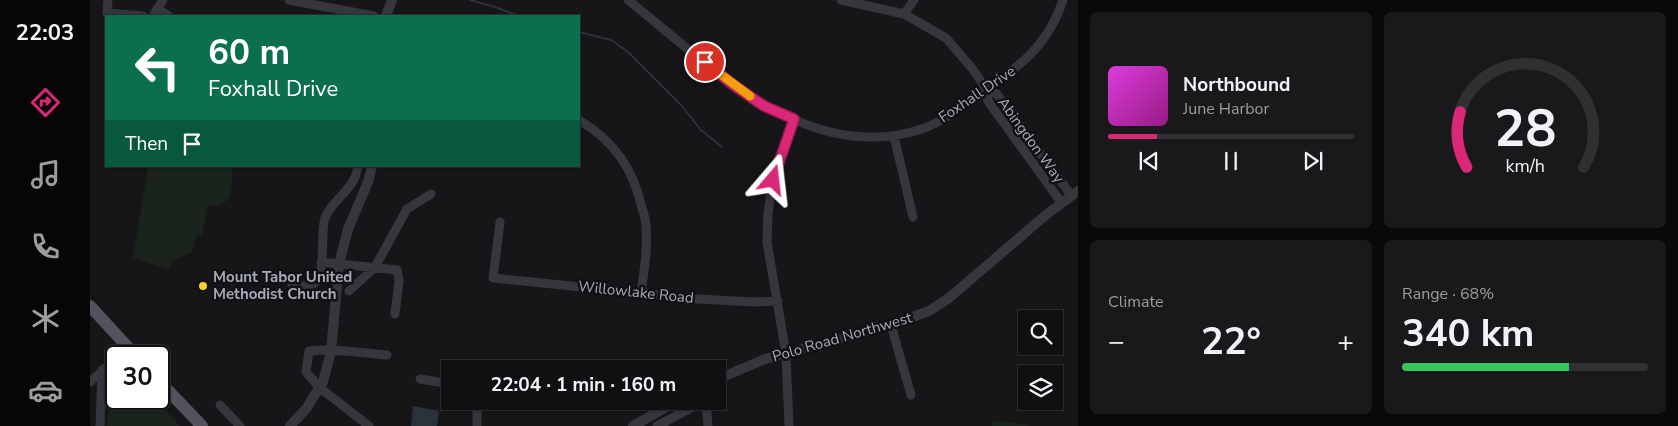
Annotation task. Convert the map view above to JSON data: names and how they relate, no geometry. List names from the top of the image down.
{
  "streets": {
    "street": [
      "Foxhall Drive",
      "Abingdon Way",
      "Willowlake Road",
      "Polo Road Northwest"
    ]
  },
  "crossings": [
    ["Foxhall Drive", "Abingdon Way"],
    ["Abingdon Way", "Polo Road Northwest"]
  ],
  "places": ["Mount Tabor United Methodist Church"],
  "page": {
    "tabs": "22:03",
    "turn": ["60 m", "Foxhall Drive"],
    "song": ["Northbound", "June Harbor"],
    "then": "Then",
    "tile": [
      "Climate",
      ["Range · 68%", "340 km"]
    ],
    "heat": ["−", "22°", "+"],
    "limit": "30",
    "trip": "22:04 · 1 min · 160 m",
    "gauge": ["28", "km/h"]
  }
}
